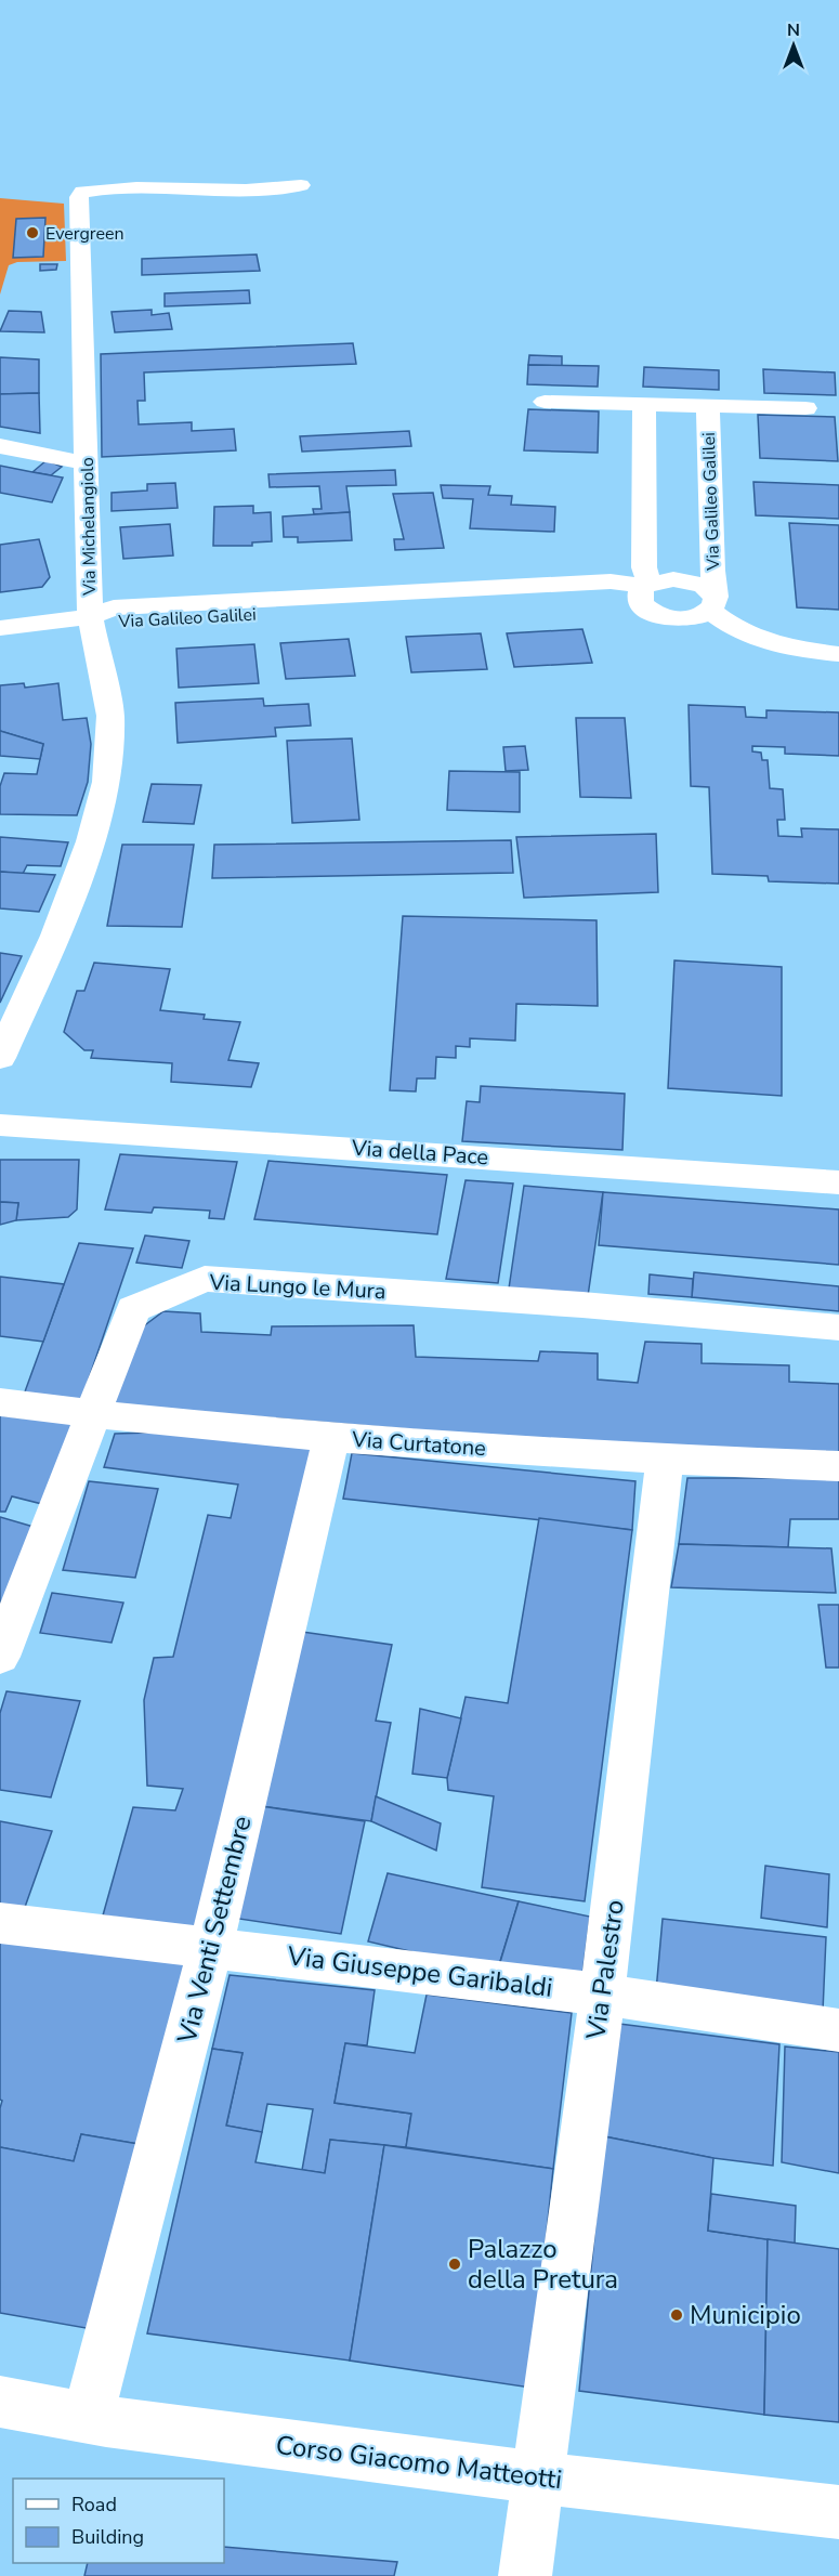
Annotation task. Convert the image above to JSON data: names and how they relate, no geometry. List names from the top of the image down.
{
  "streets": {
    "street": [
      "Via Galileo Galilei",
      "Via Michelangiolo",
      "Via della Pace",
      "Via Lungo le Mura",
      "Via Curtatone",
      "Via Venti Settembre",
      "Via Palestro",
      "Via Giuseppe Garibaldi",
      "Corso Giacomo Matteotti"
    ]
  },
  "crossings": [
    ["Via Galileo Galilei", "Via Michelangiolo"],
    ["Via Lungo le Mura", "Via Curtatone"],
    ["Via Curtatone", "Via Venti Settembre"],
    ["Via Curtatone", "Via Palestro"],
    ["Via Venti Settembre", "Via Giuseppe Garibaldi"],
    ["Via Venti Settembre", "Corso Giacomo Matteotti"],
    ["Via Palestro", "Via Giuseppe Garibaldi"],
    ["Via Palestro", "Corso Giacomo Matteotti"]
  ],
  "places": ["Evergreen", "Palazzo della Pretura", "Municipio"],
  "legend": ["Road", "Building"],
  "north": "top"
}
